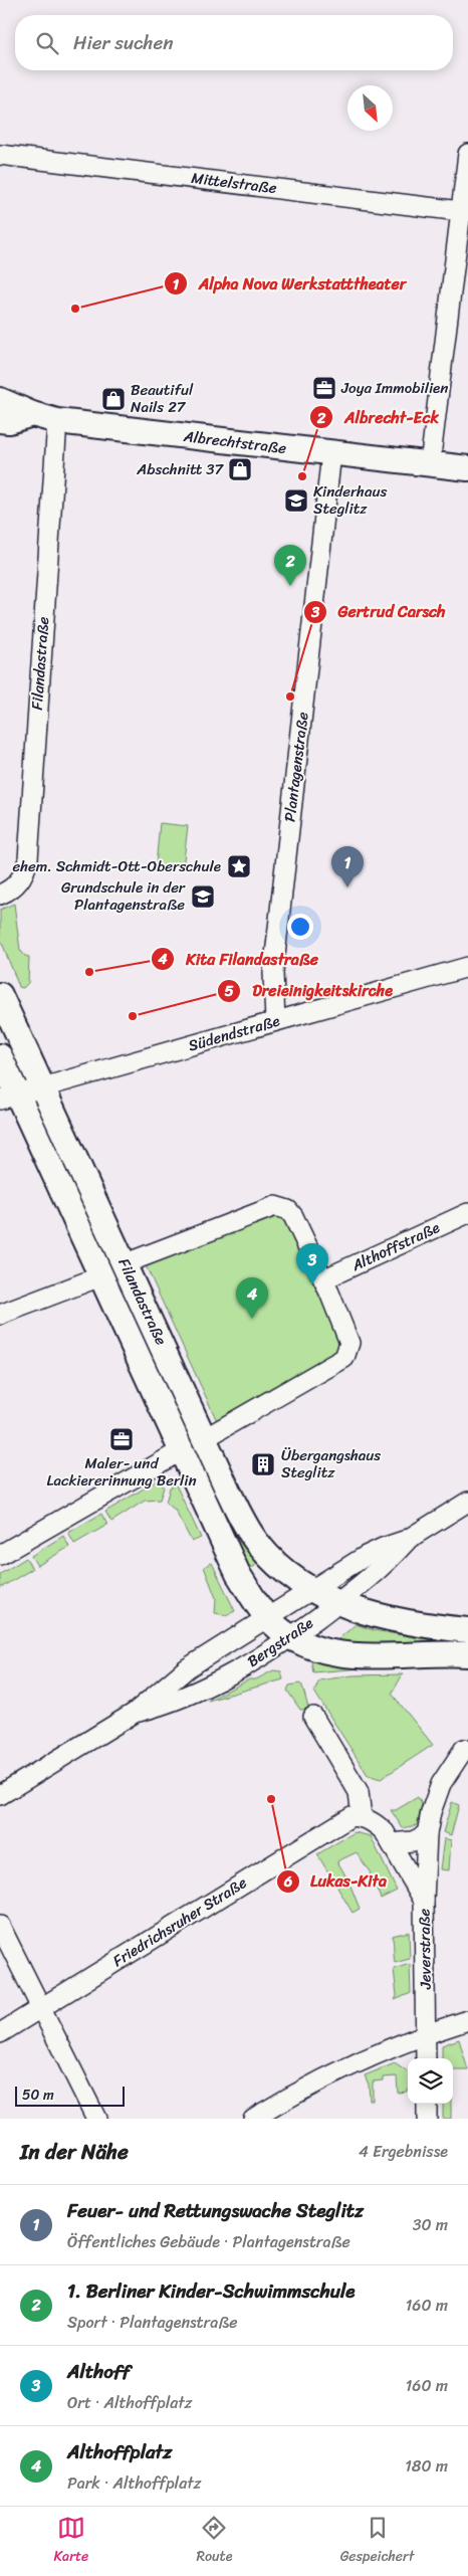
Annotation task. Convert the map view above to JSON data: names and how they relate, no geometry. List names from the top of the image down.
{
  "streets": {
    "main road": ["Albrechtstraße", "Filandastraße"],
    "street": [
      "Mittelstraße",
      "Plantagenstraße",
      "Südendstraße",
      "Althoffstraße",
      "Bergstraße",
      "Friedrichsruher Straße",
      "Jeverstraße"
    ]
  },
  "crossings": [
    ["Albrechtstraße", "Filandastraße"],
    ["Albrechtstraße", "Plantagenstraße"],
    ["Filandastraße", "Südendstraße"],
    ["Filandastraße", "Bergstraße"],
    ["Plantagenstraße", "Südendstraße"],
    ["Friedrichsruher Straße", "Jeverstraße"]
  ],
  "places": {
    "other": [
      "Alpha Nova Werkstatttheater",
      "Albrecht-Eck",
      "Gertrud Carsch",
      "Kita Filandastraße",
      "Dreieinigkeitskirche",
      "Lukas-Kita"
    ],
    "office": ["Joya Immobilien", "Maler- und Lackiererinnung Berlin"],
    "shop": ["Beautiful Nails 27", "Abschnitt 37"],
    "school or university": ["Kinderhaus Steglitz", "Grundschule in der Plantagenstraße"],
    "place": ["ehem. Schmidt-Ott-Oberschule"],
    "building": ["Übergangshaus Steglitz"]
  },
  "scale_bar": "50 m",
  "north": "bottom right",
  "page": {
    "search": "Hier suchen",
    "pins": [
      "2",
      "1",
      "3",
      "4"
    ],
    "scale": "50 m",
    "heading": ["In der Nähe", "4 Ergebnisse"],
    "list": [
      {
        "mark": "1",
        "name": "Feuer- und Rettungswache Steglitz",
        "note": "Öffentliches Gebäude · Plantagenstraße",
        "value": "30 m"
      },
      {
        "mark": "2",
        "name": "1. Berliner Kinder-Schwimmschule",
        "note": "Sport · Plantagenstraße",
        "value": "160 m"
      },
      {
        "mark": "3",
        "name": "Althoff",
        "note": "Ort · Althoffplatz",
        "value": "160 m"
      },
      {
        "mark": "4",
        "name": "Althoffplatz",
        "note": "Park · Althoffplatz",
        "value": "180 m"
      }
    ],
    "nav": ["Karte", "Route", "Gespeichert"]
  }
}
